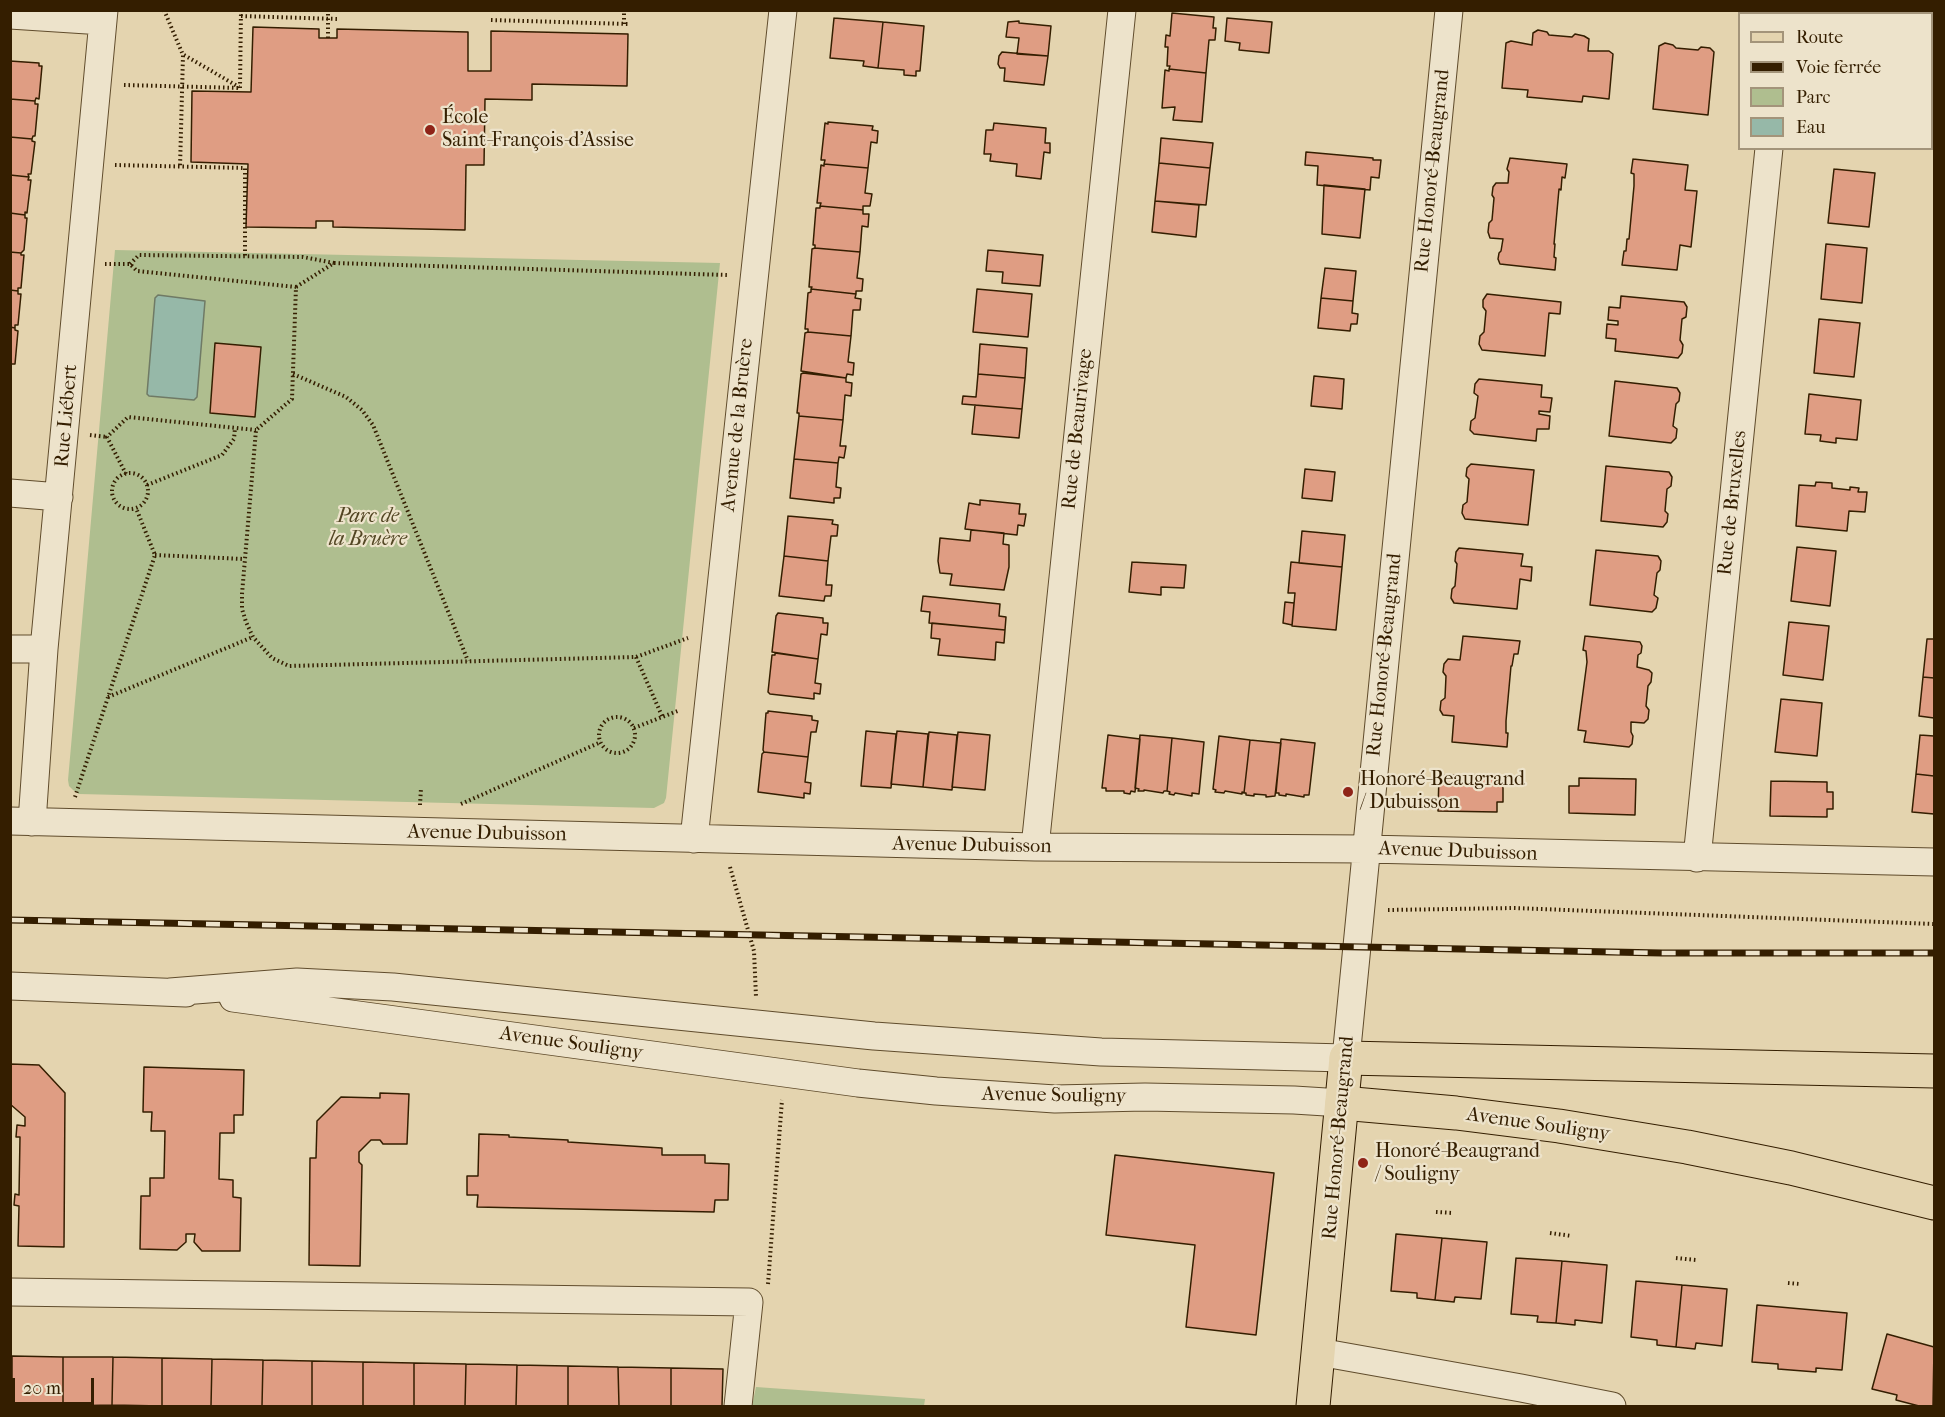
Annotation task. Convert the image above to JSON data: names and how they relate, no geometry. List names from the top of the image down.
{
  "streets": {
    "main road": ["Rue Honoré-Beaugrand", "Avenue Souligny"],
    "street": [
      "Rue Liébert",
      "Avenue de la Bruère",
      "Rue de Beaurivage",
      "Rue de Bruxelles",
      "Avenue Dubuisson"
    ]
  },
  "crossings": [
    ["Rue Honoré-Beaugrand", "Avenue Dubuisson"],
    ["Rue Honoré-Beaugrand", "Avenue Souligny"],
    ["Rue Liébert", "Avenue Dubuisson"],
    ["Avenue de la Bruère", "Avenue Dubuisson"],
    ["Rue de Beaurivage", "Avenue Dubuisson"],
    ["Rue de Bruxelles", "Avenue Dubuisson"]
  ],
  "parks": ["Parc de la Bruère"],
  "places": ["École Saint-François-d'Assise", "Honoré-Beaugrand / Dubuisson", "Honoré-Beaugrand / Souligny"],
  "legend": [
    "Route",
    "Voie ferrée",
    "Parc",
    "Eau"
  ],
  "scale_bar": "20 m"
}
